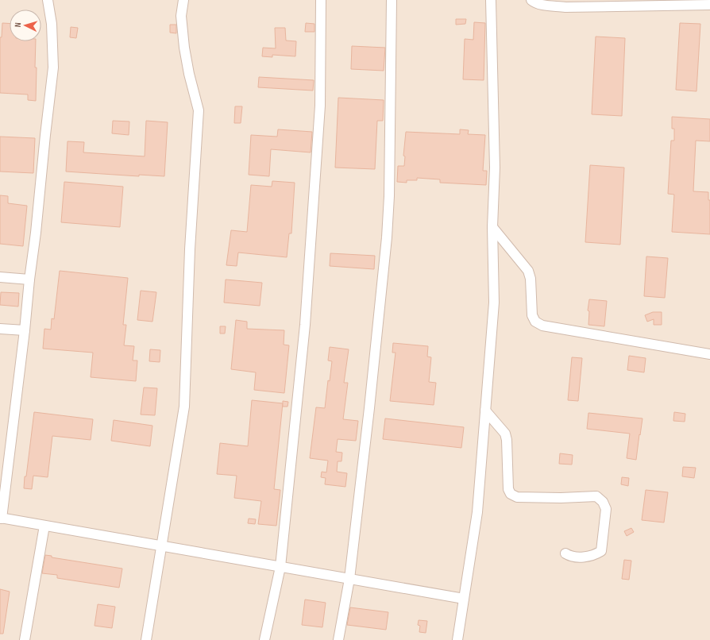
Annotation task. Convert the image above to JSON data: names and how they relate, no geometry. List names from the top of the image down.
{
  "north": "left"
}
